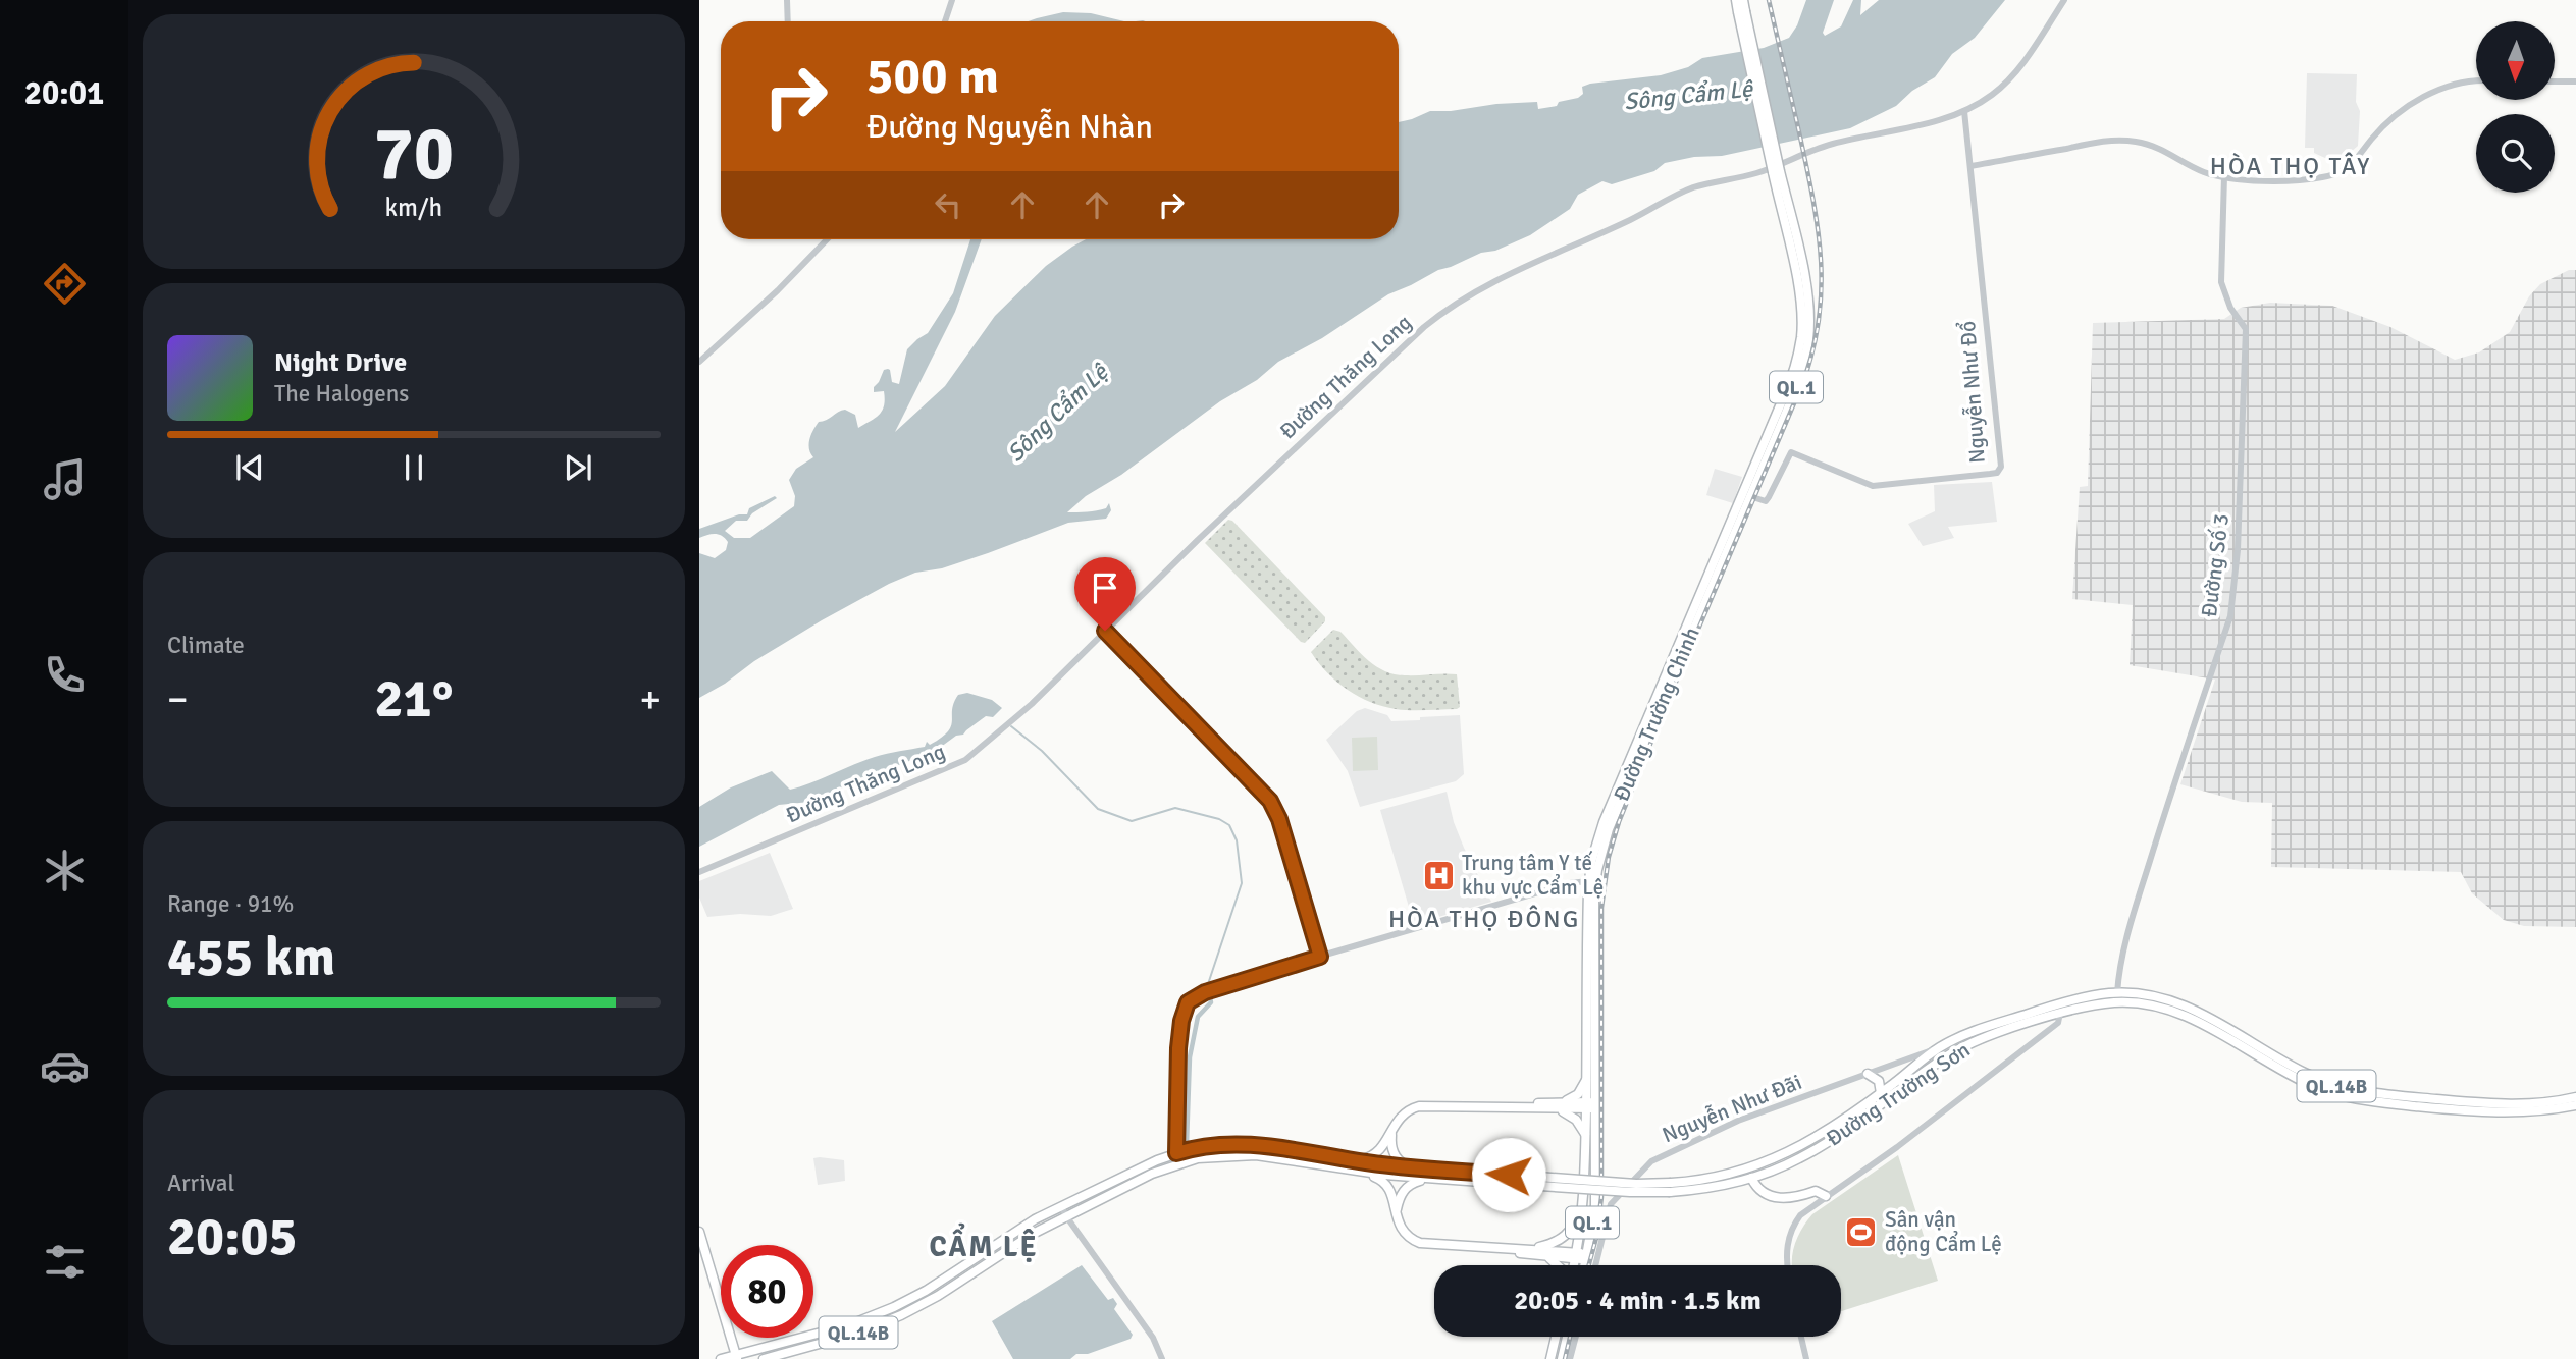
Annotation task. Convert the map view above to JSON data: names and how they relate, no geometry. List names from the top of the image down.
{
  "streets": {
    "main road": [
      "QL.1",
      "Đường Trường Chinh",
      "QL.14B",
      "Đường Trường Sơn"
    ],
    "street": [
      "Đường Thăng Long",
      "Nguyễn Như Đổ",
      "Đường Số 3",
      "Nguyễn Như Đãi"
    ]
  },
  "crossings": [
    ["Đường Thăng Long", "Nguyễn Như Đổ"],
    ["QL.1", "Đường Trường Chinh"],
    ["Nguyễn Như Đổ", "Đường Trường Chinh"],
    ["Đường Số 3", "Đường Trường Sơn"],
    ["QL.14B", "Đường Trường Sơn"],
    ["Đường Trường Sơn", "Nguyễn Như Đãi"]
  ],
  "districts": ["HÒA THỌ TÂY", "HÒA THỌ ĐÔNG", "CẨM LỆ"],
  "water": ["Sông Cẩm Lệ"],
  "places": {
    "hospital": ["Trung tâm Y tế khu vực Cẩm Lệ"],
    "sports": ["Sân vận động Cẩm Lệ"]
  },
  "north": "bottom",
  "page": {
    "tabs": "20:01",
    "turn": ["500 m", "Đường Nguyễn Nhàn"],
    "song": ["Night Drive", "The Halogens"],
    "tile": [
      "Climate",
      ["Range · 91%", "455 km"],
      ["Arrival", "20:05"]
    ],
    "heat": ["−", "21°", "+"],
    "limit": "80",
    "trip": "20:05 · 4 min · 1.5 km",
    "gauge": ["70", "km/h"]
  }
}
